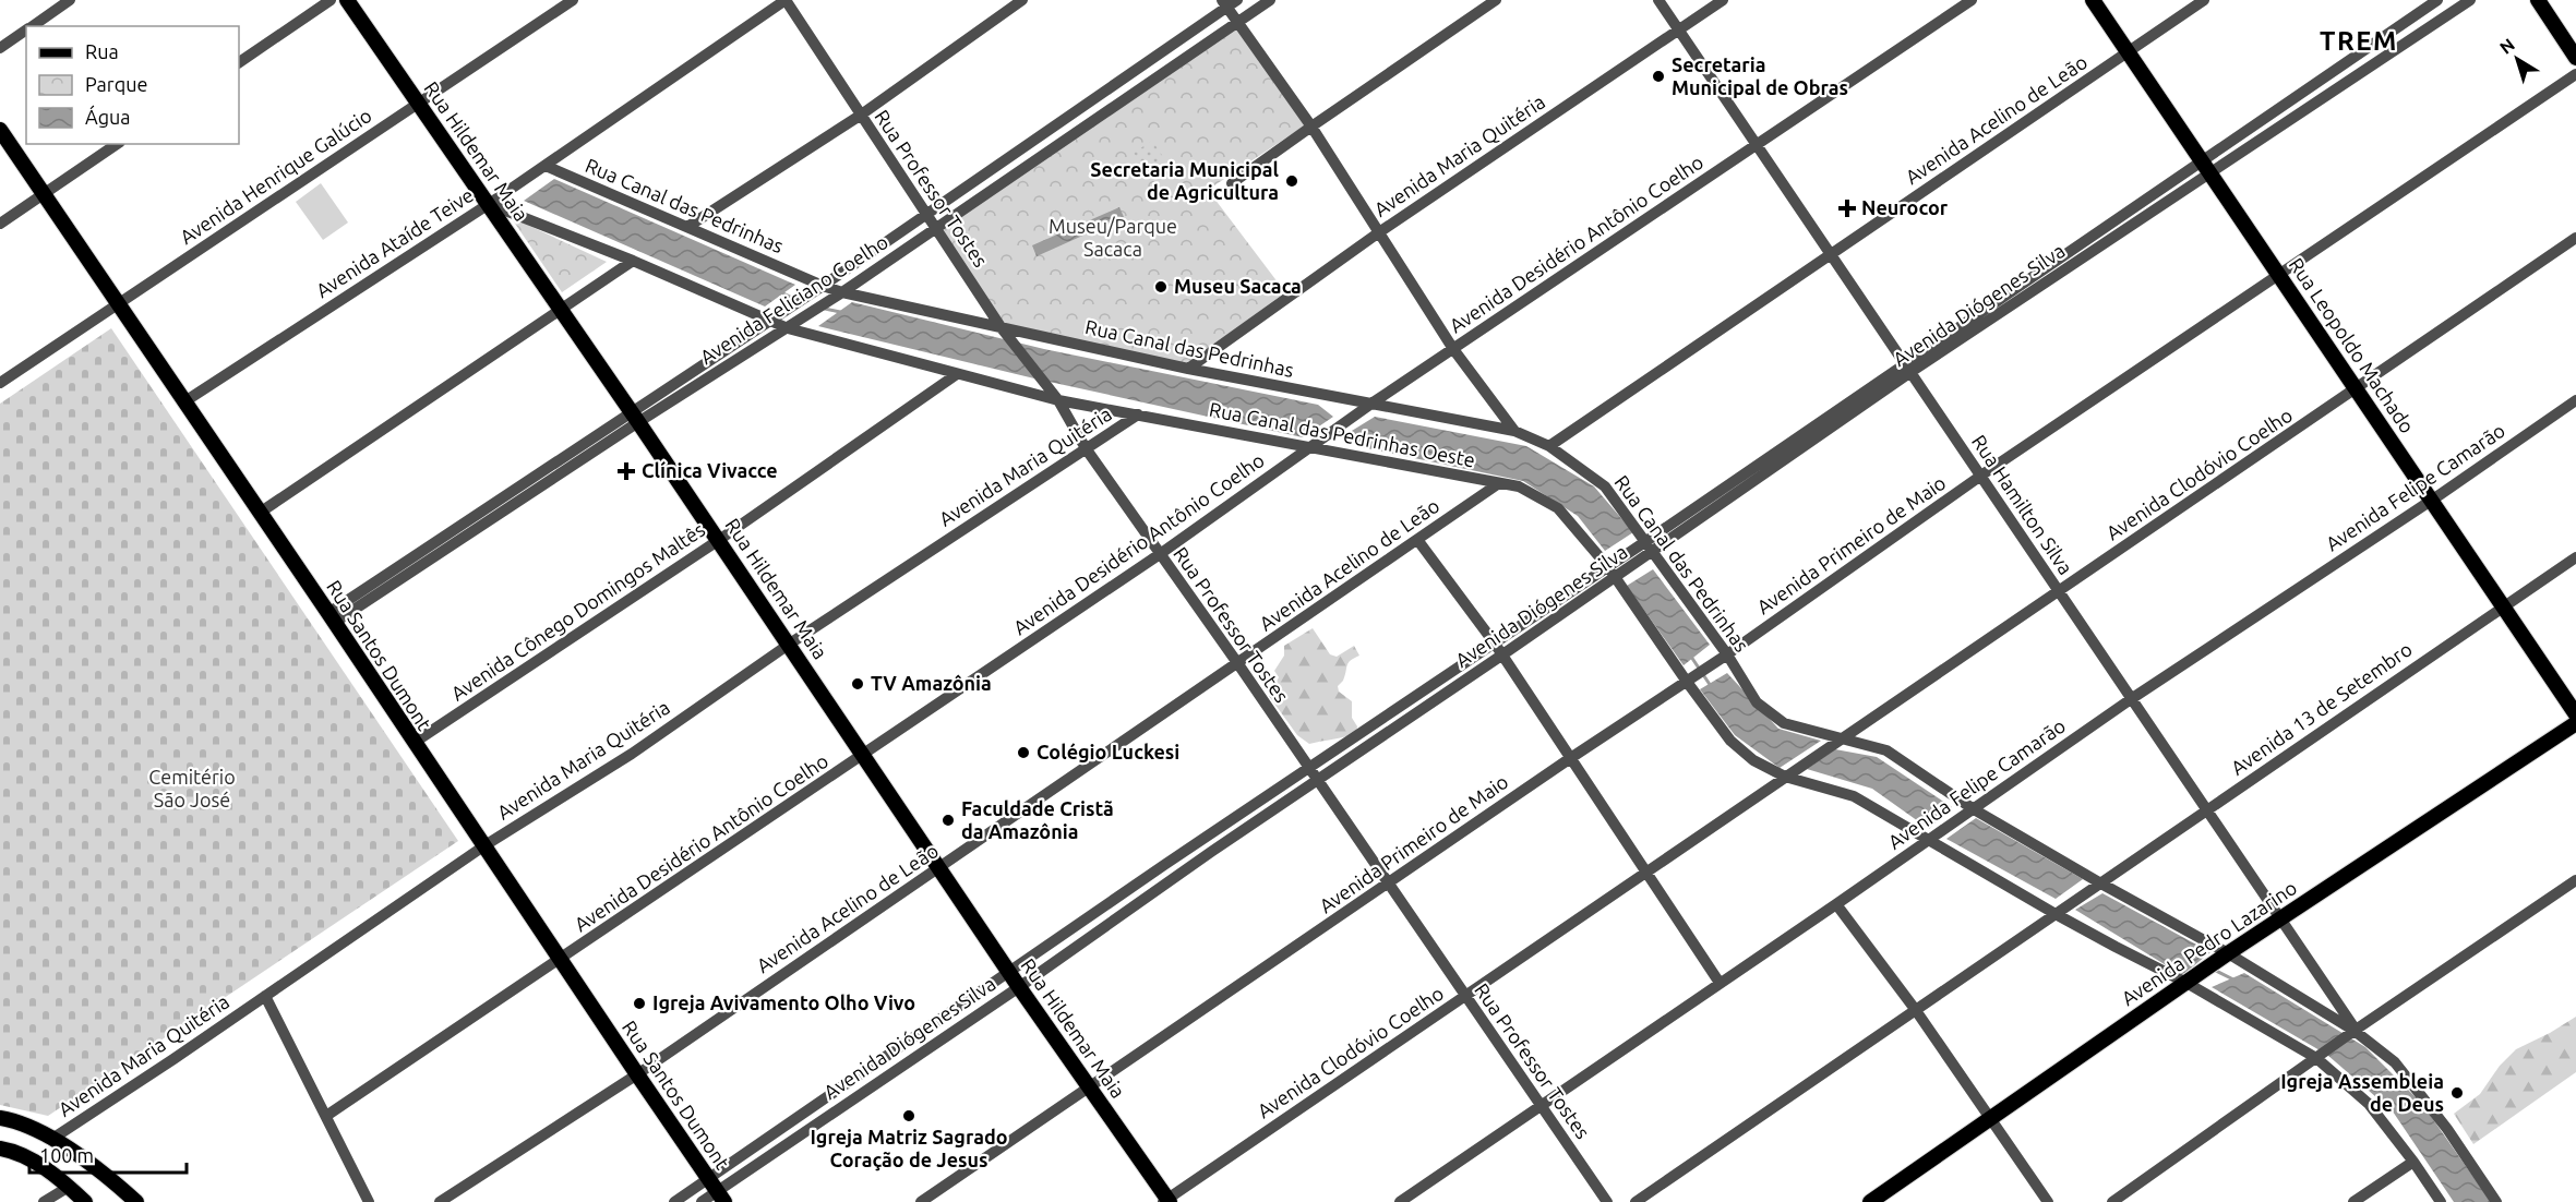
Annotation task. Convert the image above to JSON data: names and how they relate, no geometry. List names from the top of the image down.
{
  "streets": {
    "main road": [
      "Rua Hildemar Maia",
      "Rua Leopoldo Machado",
      "Rua Santos Dumont",
      "Avenida Pedro Lazarino"
    ],
    "street": [
      "Avenida Acelino de Leão",
      "Avenida Maria Quitéria",
      "Avenida Henrique Galúcio",
      "Rua Professor Tostes",
      "Rua Canal das Pedrinhas",
      "Avenida Ataíde Teive",
      "Avenida Desidério Antônio Coelho",
      "Avenida Feliciano Coelho",
      "Avenida Diógenes Silva",
      "Rua Canal das Pedrinhas Oeste",
      "Avenida Clodóvio Coelho",
      "Avenida Felipe Camarão",
      "Rua Hamilton Silva",
      "Avenida Primeiro de Maio",
      "Avenida Cônego Domingos Maltês",
      "Avenida 13 de Setembro"
    ]
  },
  "crossings": [
    ["Avenida Acelino de Leão", "Rua Hildemar Maia"],
    ["Avenida Acelino de Leão", "Rua Professor Tostes"],
    ["Avenida Acelino de Leão", "Rua Canal das Pedrinhas"],
    ["Avenida Acelino de Leão", "Rua Leopoldo Machado"],
    ["Avenida Acelino de Leão", "Rua Canal das Pedrinhas Oeste"],
    ["Avenida Acelino de Leão", "Rua Hamilton Silva"],
    ["Avenida Acelino de Leão", "Rua Santos Dumont"],
    ["Rua Hildemar Maia", "Avenida Maria Quitéria"],
    ["Rua Hildemar Maia", "Avenida Henrique Galúcio"],
    ["Rua Hildemar Maia", "Avenida Ataíde Teive"],
    ["Rua Hildemar Maia", "Avenida Desidério Antônio Coelho"],
    ["Rua Hildemar Maia", "Avenida Feliciano Coelho"],
    ["Rua Hildemar Maia", "Avenida Diógenes Silva"],
    ["Rua Hildemar Maia", "Rua Canal das Pedrinhas Oeste"],
    ["Rua Hildemar Maia", "Avenida Clodóvio Coelho"],
    ["Rua Hildemar Maia", "Avenida Primeiro de Maio"],
    ["Rua Hildemar Maia", "Avenida Cônego Domingos Maltês"],
    ["Avenida Maria Quitéria", "Rua Professor Tostes"],
    ["Avenida Maria Quitéria", "Rua Canal das Pedrinhas"],
    ["Avenida Maria Quitéria", "Rua Canal das Pedrinhas Oeste"],
    ["Avenida Maria Quitéria", "Rua Hamilton Silva"],
    ["Avenida Maria Quitéria", "Rua Santos Dumont"],
    ["Avenida Henrique Galúcio", "Rua Santos Dumont"],
    ["Rua Professor Tostes", "Rua Canal das Pedrinhas"],
    ["Rua Professor Tostes", "Avenida Ataíde Teive"],
    ["Rua Professor Tostes", "Avenida Desidério Antônio Coelho"],
    ["Rua Professor Tostes", "Avenida Feliciano Coelho"],
    ["Rua Professor Tostes", "Avenida Diógenes Silva"],
    ["Rua Professor Tostes", "Rua Canal das Pedrinhas Oeste"],
    ["Rua Professor Tostes", "Avenida Clodóvio Coelho"],
    ["Rua Professor Tostes", "Avenida Felipe Camarão"],
    ["Rua Professor Tostes", "Avenida Primeiro de Maio"],
    ["Rua Canal das Pedrinhas", "Avenida Ataíde Teive"],
    ["Rua Canal das Pedrinhas", "Avenida Desidério Antônio Coelho"],
    ["Rua Canal das Pedrinhas", "Avenida Feliciano Coelho"],
    ["Rua Canal das Pedrinhas", "Avenida Diógenes Silva"],
    ["Rua Canal das Pedrinhas", "Avenida Clodóvio Coelho"],
    ["Rua Canal das Pedrinhas", "Avenida Felipe Camarão"],
    ["Rua Canal das Pedrinhas", "Rua Hamilton Silva"],
    ["Rua Canal das Pedrinhas", "Avenida Primeiro de Maio"],
    ["Rua Canal das Pedrinhas", "Avenida 13 de Setembro"],
    ["Rua Canal das Pedrinhas", "Avenida Pedro Lazarino"],
    ["Avenida Ataíde Teive", "Rua Canal das Pedrinhas Oeste"],
    ["Avenida Ataíde Teive", "Rua Santos Dumont"],
    ["Avenida Desidério Antônio Coelho", "Rua Canal das Pedrinhas Oeste"],
    ["Avenida Desidério Antônio Coelho", "Rua Hamilton Silva"],
    ["Avenida Desidério Antônio Coelho", "Rua Santos Dumont"],
    ["Avenida Feliciano Coelho", "Rua Canal das Pedrinhas Oeste"],
    ["Avenida Feliciano Coelho", "Rua Santos Dumont"],
    ["Avenida Diógenes Silva", "Rua Leopoldo Machado"],
    ["Avenida Diógenes Silva", "Rua Canal das Pedrinhas Oeste"],
    ["Avenida Diógenes Silva", "Rua Hamilton Silva"],
    ["Avenida Diógenes Silva", "Rua Santos Dumont"],
    ["Rua Leopoldo Machado", "Avenida Clodóvio Coelho"],
    ["Rua Leopoldo Machado", "Avenida Felipe Camarão"],
    ["Rua Leopoldo Machado", "Avenida Primeiro de Maio"],
    ["Rua Leopoldo Machado", "Avenida 13 de Setembro"],
    ["Rua Canal das Pedrinhas Oeste", "Avenida Clodóvio Coelho"],
    ["Rua Canal das Pedrinhas Oeste", "Avenida Felipe Camarão"],
    ["Rua Canal das Pedrinhas Oeste", "Avenida Primeiro de Maio"],
    ["Rua Canal das Pedrinhas Oeste", "Avenida Cônego Domingos Maltês"],
    ["Rua Canal das Pedrinhas Oeste", "Avenida 13 de Setembro"],
    ["Avenida Clodóvio Coelho", "Rua Hamilton Silva"],
    ["Avenida Felipe Camarão", "Rua Hamilton Silva"],
    ["Rua Hamilton Silva", "Avenida Primeiro de Maio"],
    ["Rua Hamilton Silva", "Avenida 13 de Setembro"],
    ["Rua Hamilton Silva", "Avenida Pedro Lazarino"],
    ["Avenida Cônego Domingos Maltês", "Rua Santos Dumont"]
  ],
  "districts": ["TREM"],
  "parks": ["Museu/Parque Sacaca", "Cemitério São José"],
  "places": {
    "other": [
      "Secretaria Municipal de Obras",
      "Secretaria Municipal de Agricultura",
      "Museu Sacaca",
      "TV Amazônia",
      "Colégio Luckesi",
      "Faculdade Cristã da Amazônia",
      "Igreja Avivamento Olho Vivo",
      "Igreja Assembleia de Deus",
      "Igreja Matriz Sagrado Coração de Jesus"
    ],
    "health": ["Neurocor", "Clínica Vivacce"]
  },
  "legend": ["Rua", "Parque", "Água"],
  "scale_bar": "100 m",
  "north": "top left"
}
